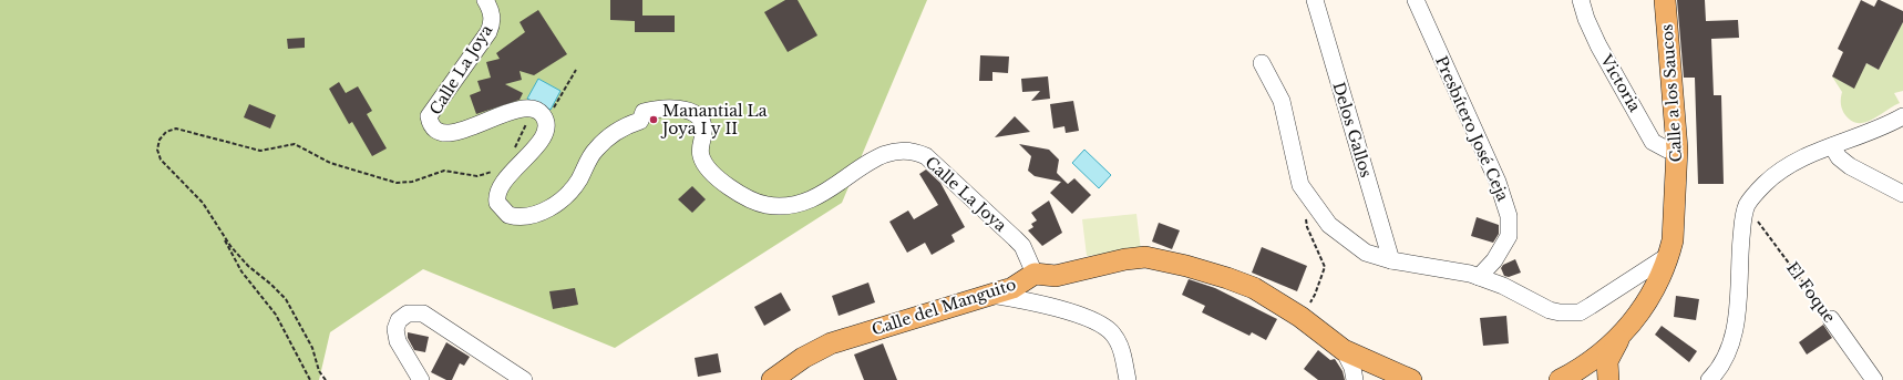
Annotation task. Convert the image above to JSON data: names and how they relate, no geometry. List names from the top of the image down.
{
  "streets": {
    "main road": ["Calle a los Saucos", "Calle del Manguito"],
    "street": [
      "Calle La Joya",
      "Victoria",
      "Presbítero José Ceja",
      "Delos Gallos",
      "El Foque"
    ]
  },
  "crossings": [
    ["Calle La Joya", "Calle del Manguito"],
    ["Victoria", "Calle a los Saucos"]
  ],
  "places": ["Manantial La Joya I y II"]
}
